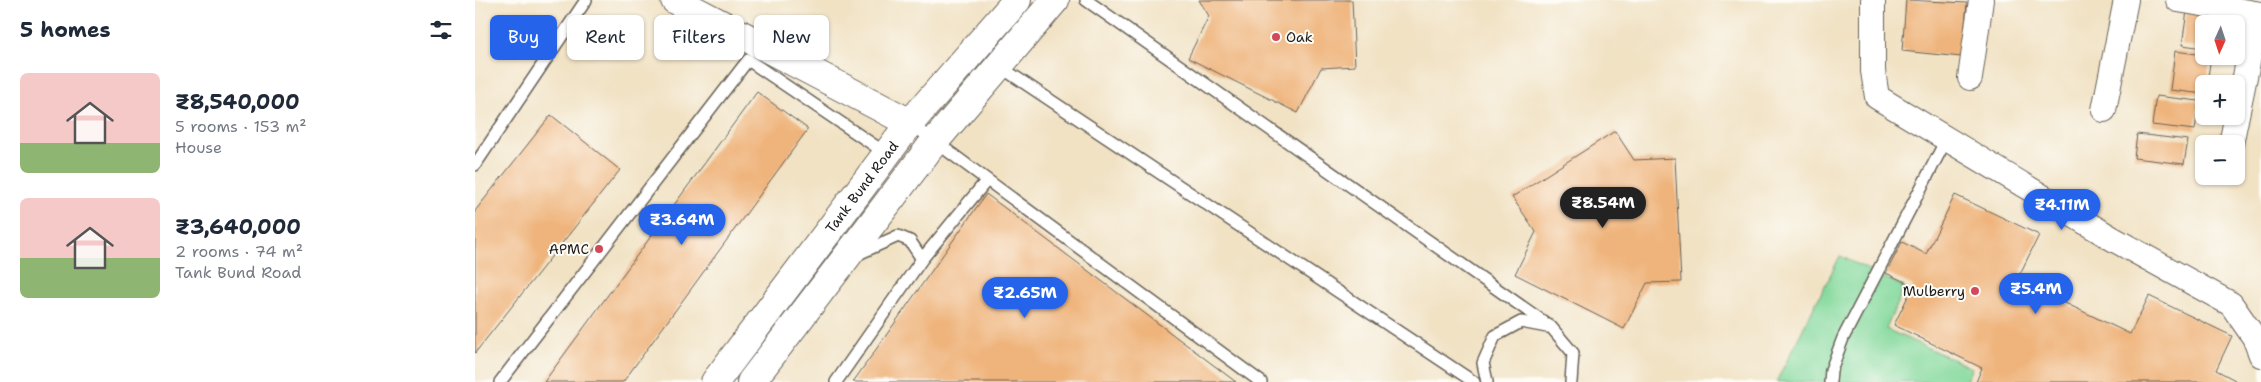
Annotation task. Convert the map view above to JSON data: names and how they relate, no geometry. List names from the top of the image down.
{
  "streets": {
    "main road": ["Tank Bund Road"]
  },
  "places": ["Oak", "APMC", "Mulberry"],
  "north": "bottom",
  "page": {
    "heading": "5 homes",
    "map_buttons": ["+", "−"],
    "chip": [
      "Buy",
      "Rent",
      "Filters",
      "New"
    ],
    "list": [
      {
        "name": "₹8,540,000",
        "note": "5 rooms · 153 m² · House"
      },
      {
        "name": "₹3,640,000",
        "note": "2 rooms · 74 m² · Tank Bund Road"
      }
    ],
    "price": [
      "₹8.54M",
      "₹4.11M",
      "₹3.64M",
      "₹5.4M",
      "₹2.65M"
    ]
  }
}
